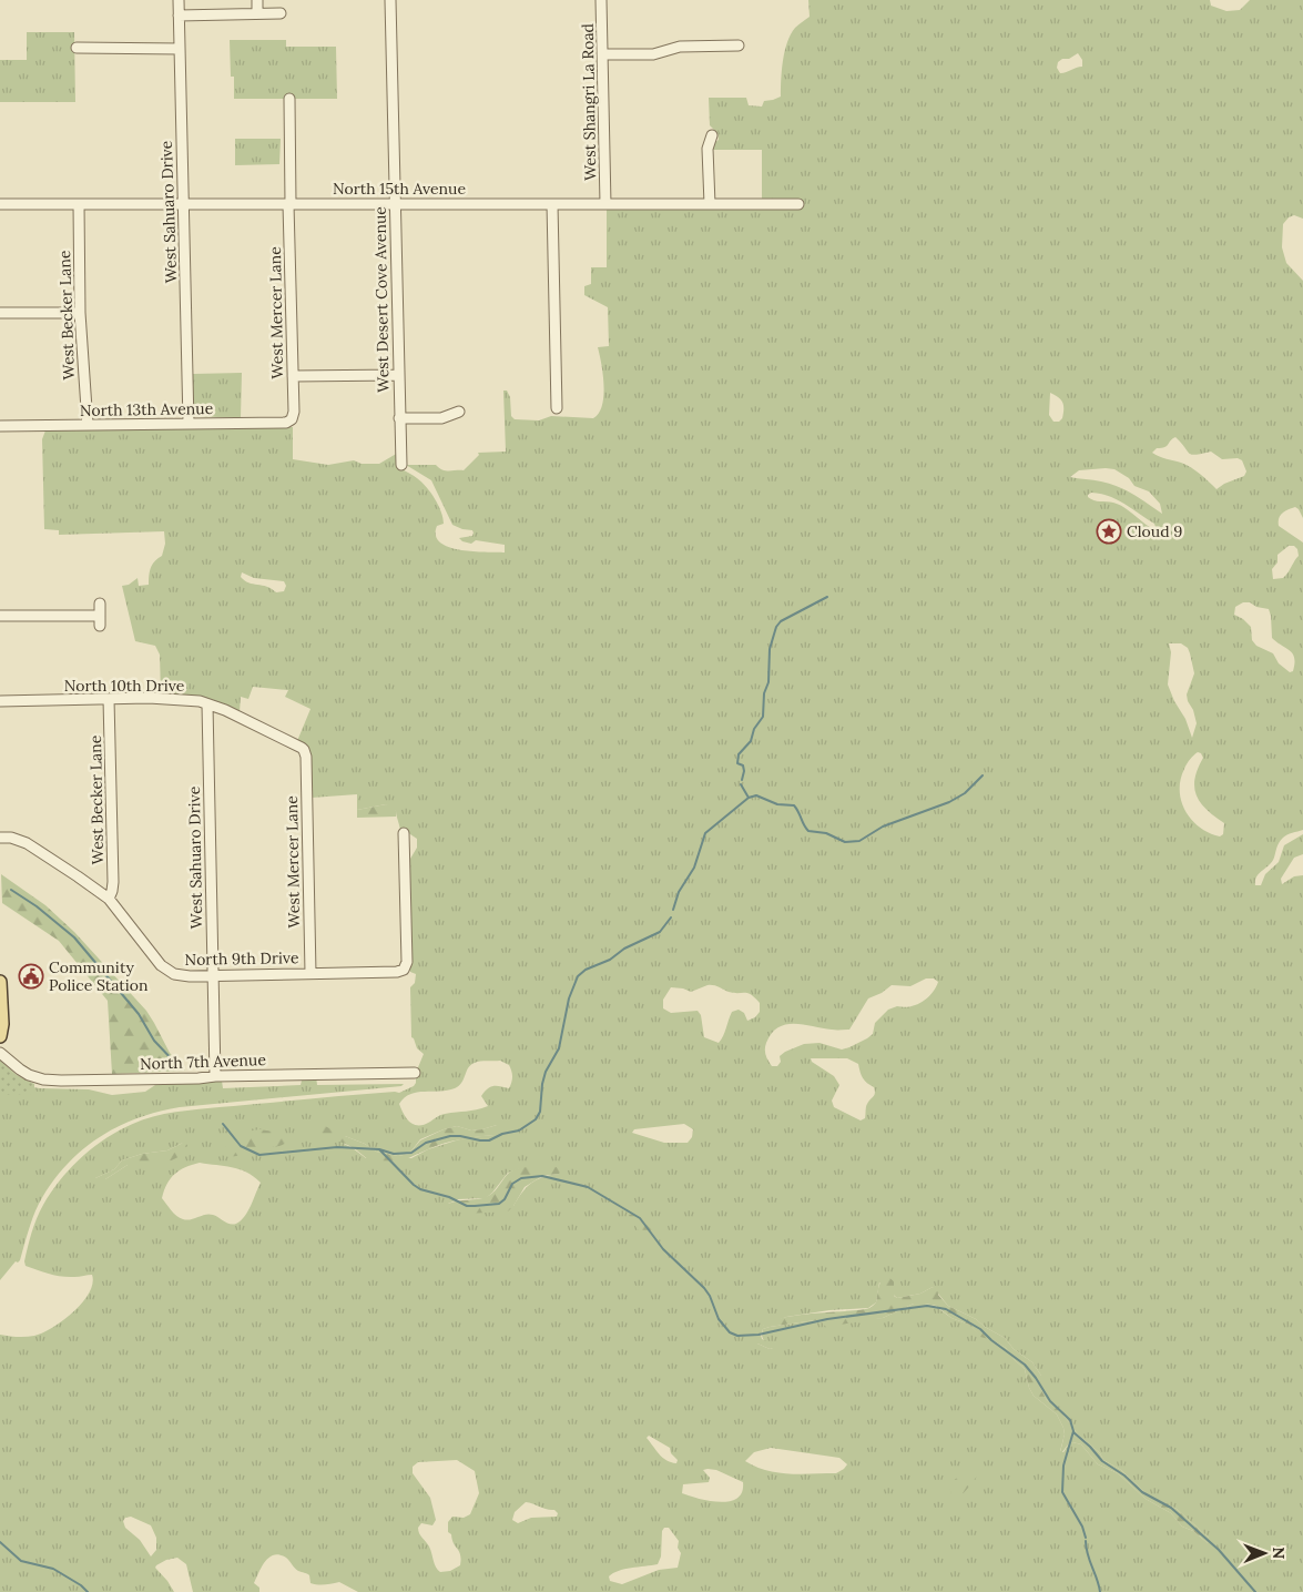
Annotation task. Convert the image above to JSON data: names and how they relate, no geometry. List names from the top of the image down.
{
  "streets": {
    "street": [
      "West Shangri La Road",
      "North 15th Avenue",
      "West Sahuaro Drive",
      "West Desert Cove Avenue",
      "West Mercer Lane",
      "West Becker Lane",
      "North 13th Avenue",
      "North 10th Drive",
      "North 9th Drive",
      "North 7th Avenue"
    ]
  },
  "crossings": [
    ["West Shangri La Road", "North 15th Avenue"],
    ["North 15th Avenue", "West Sahuaro Drive"],
    ["North 15th Avenue", "West Desert Cove Avenue"],
    ["North 15th Avenue", "West Mercer Lane"],
    ["North 15th Avenue", "West Becker Lane"],
    ["West Sahuaro Drive", "North 13th Avenue"],
    ["West Sahuaro Drive", "North 10th Drive"],
    ["West Sahuaro Drive", "North 9th Drive"],
    ["West Sahuaro Drive", "North 7th Avenue"],
    ["West Mercer Lane", "North 13th Avenue"],
    ["West Mercer Lane", "North 10th Drive"],
    ["West Mercer Lane", "North 9th Drive"],
    ["West Becker Lane", "North 13th Avenue"],
    ["West Becker Lane", "North 10th Drive"],
    ["West Becker Lane", "North 9th Drive"]
  ],
  "places": {
    "place": ["Cloud 9"],
    "public building": ["Community Police Station"]
  },
  "north": "right"
}
